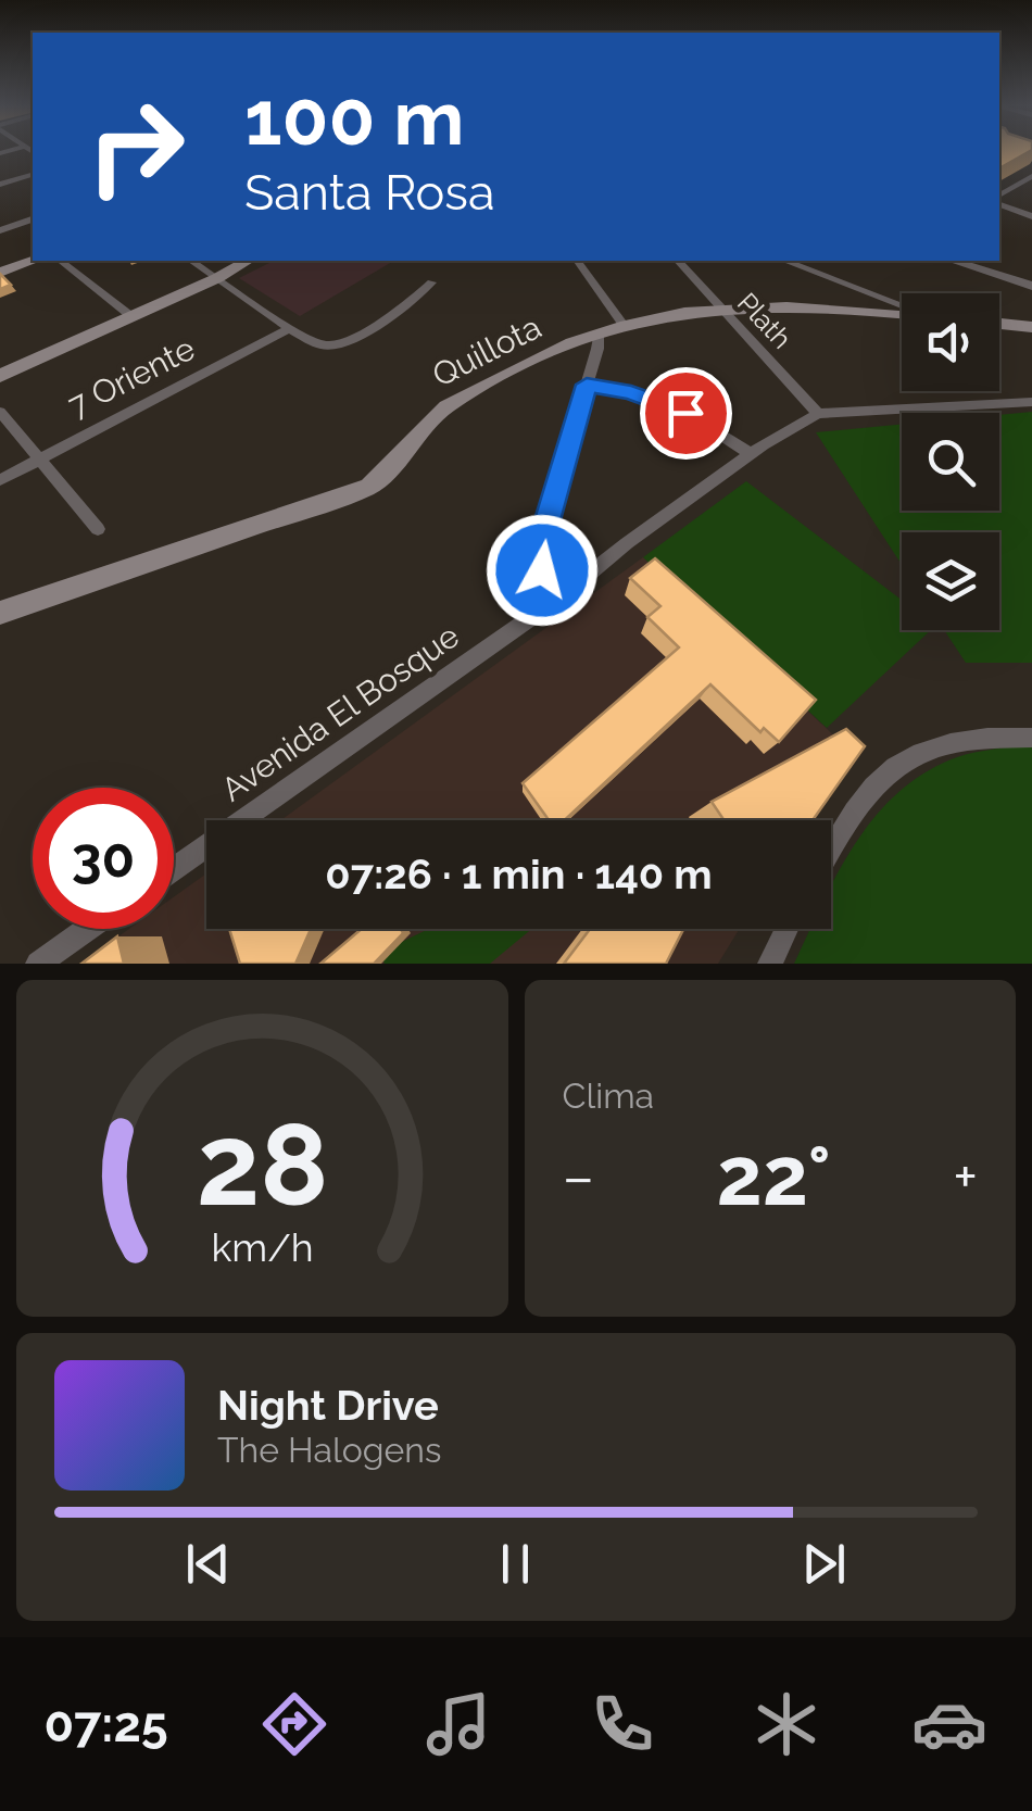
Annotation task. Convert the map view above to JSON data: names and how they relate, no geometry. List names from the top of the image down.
{
  "streets": {
    "main road": ["Quillota"],
    "street": ["Plath", "7 Oriente", "Avenida El Bosque"]
  },
  "crossings": [
    ["Plath", "Quillota"],
    ["Plath", "Avenida El Bosque"]
  ],
  "page": {
    "turn": ["100 m", "Santa Rosa"],
    "limit": "30",
    "trip": "07:26 · 1 min · 140 m",
    "tile": "Clima",
    "heat": ["−", "22°", "+"],
    "song": ["Night Drive", "The Halogens"],
    "tabs": "07:25",
    "gauge": ["28", "km/h"]
  }
}
